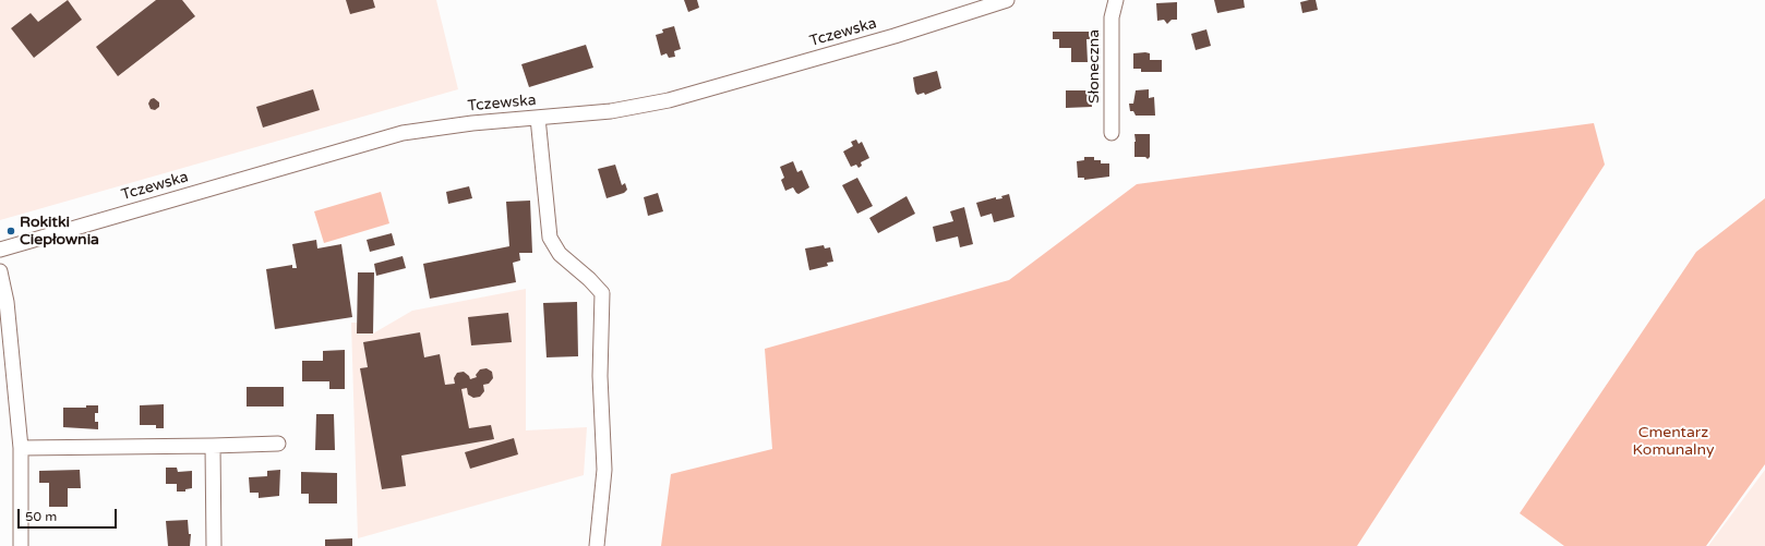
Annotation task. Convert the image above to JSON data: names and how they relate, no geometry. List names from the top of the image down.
{
  "streets": {
    "street": ["Tczewska", "Słoneczna"]
  },
  "parks": ["Cmentarz Komunalny"],
  "places": ["Rokitki Ciepłownia"],
  "scale_bar": "50 m"
}
